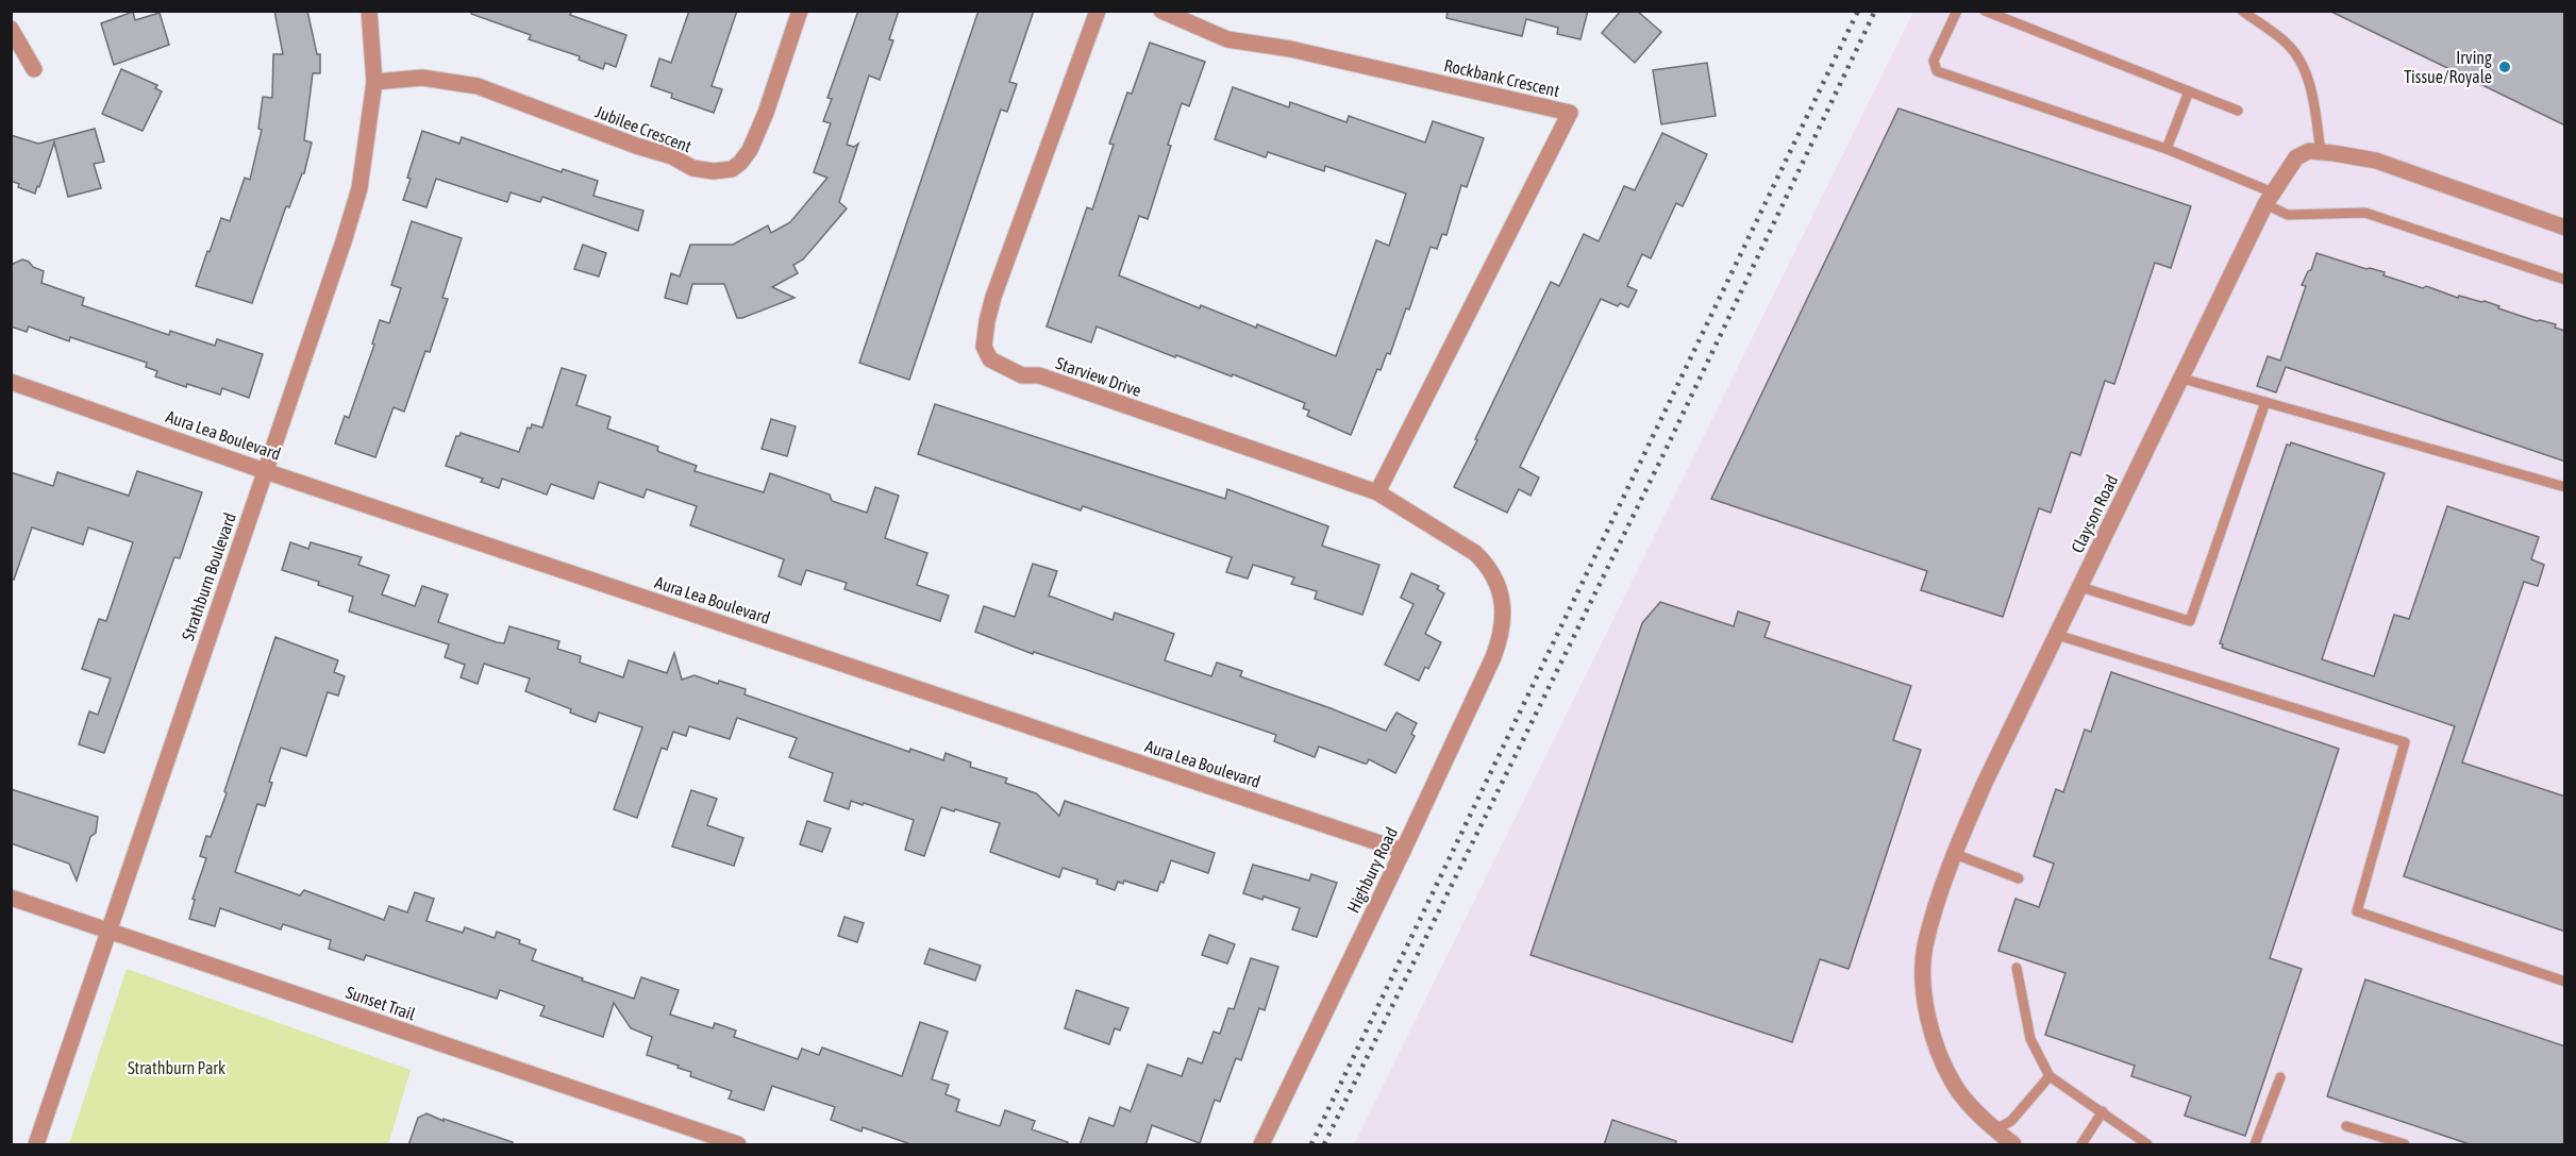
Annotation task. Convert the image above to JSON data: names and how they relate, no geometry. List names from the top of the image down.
{
  "streets": {
    "street": [
      "Rockbank Crescent",
      "Jubilee Crescent",
      "Starview Drive",
      "Aura Lea Boulevard",
      "Clayson Road",
      "Strathburn Boulevard",
      "Highbury Road",
      "Sunset Trail"
    ]
  },
  "crossings": [
    ["Rockbank Crescent", "Starview Drive"],
    ["Jubilee Crescent", "Strathburn Boulevard"],
    ["Starview Drive", "Highbury Road"],
    ["Aura Lea Boulevard", "Strathburn Boulevard"],
    ["Aura Lea Boulevard", "Highbury Road"],
    ["Strathburn Boulevard", "Sunset Trail"]
  ],
  "parks": ["Strathburn Park"],
  "places": ["Irving Tissue/Royale"]
}
